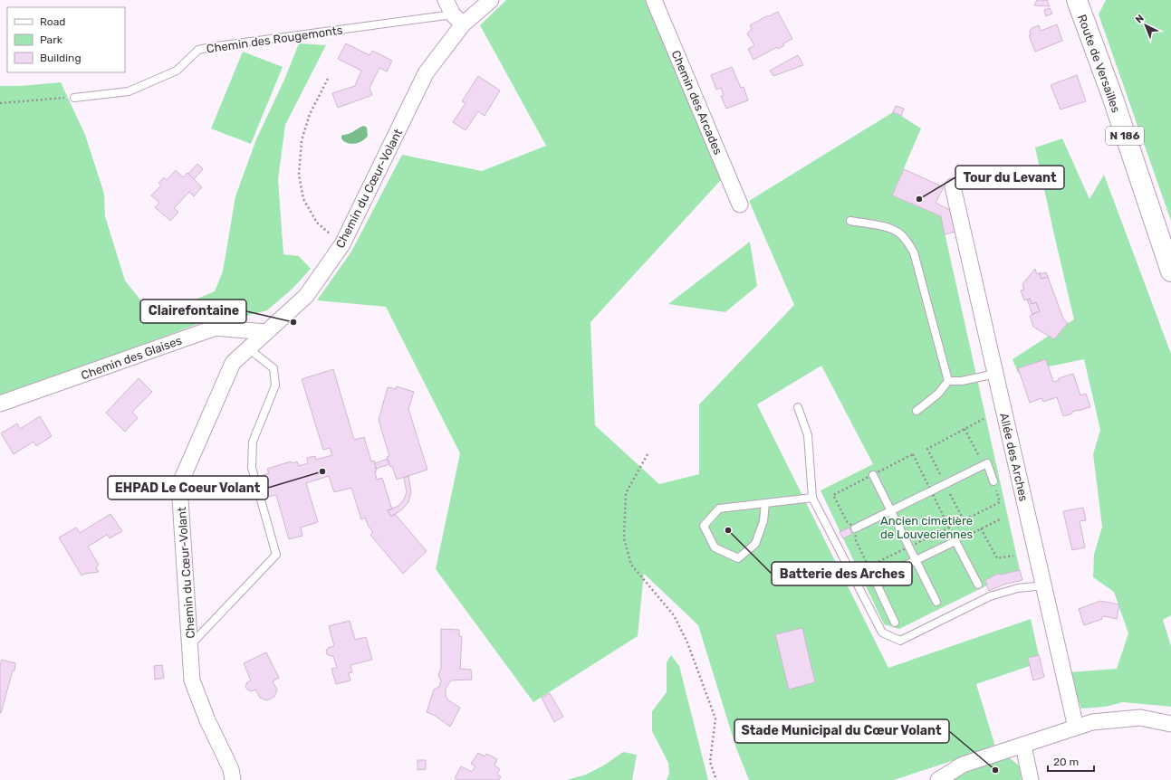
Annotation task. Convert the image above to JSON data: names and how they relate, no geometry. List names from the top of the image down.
{
  "streets": {
    "main road": ["Route de Versailles", "N 186"],
    "street": [
      "Chemin des Arcades",
      "Chemin du Cœur-Volant",
      "Chemin des Glaises",
      "Allée des Arches"
    ],
    "lane": ["Chemin des Rougemonts"]
  },
  "crossings": [
    ["Chemin des Rougemonts", "Chemin du Cœur-Volant"],
    ["Chemin du Cœur-Volant", "Chemin des Glaises"]
  ],
  "parks": ["Ancien cimetière de Louveciennes"],
  "places": [
    "Tour du Levant",
    "Clairefontaine",
    "EHPAD Le Coeur Volant",
    "Batterie des Arches",
    "Stade Municipal du Cœur Volant"
  ],
  "legend": ["Road", "Park", "Building"],
  "scale_bar": "20 m",
  "north": "top left"
}
